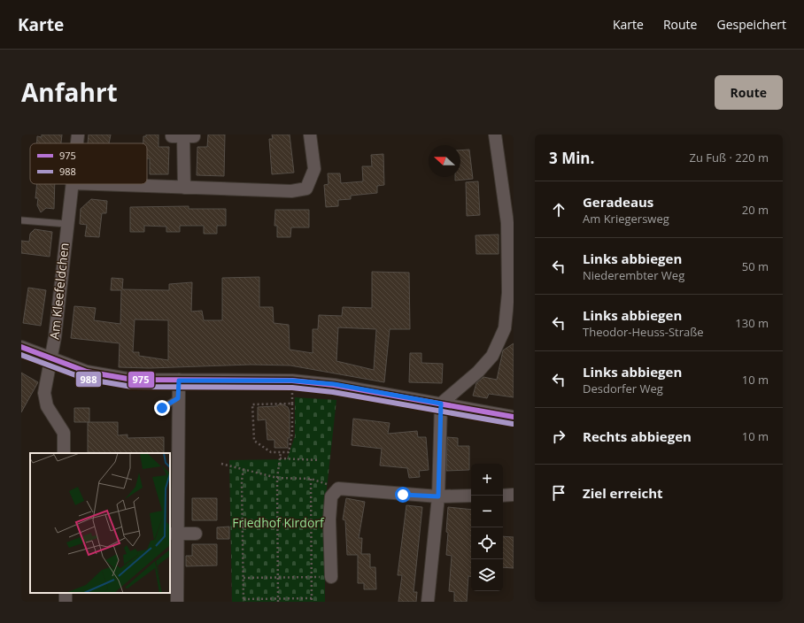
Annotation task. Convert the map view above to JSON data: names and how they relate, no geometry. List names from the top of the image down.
{
  "streets": {
    "street": ["Am Kleefeldchen"]
  },
  "parks": ["Friedhof Kirdorf"],
  "lines": ["transit line 975", "transit line 988"],
  "legend": ["975", "988"],
  "north": "left",
  "page": {
    "header": "Karte",
    "nav": ["Karte", "Route", "Gespeichert"],
    "title": "Anfahrt",
    "buttons": "Route",
    "heading": ["3 Min.", "Zu Fuß · 220 m"],
    "list": [
      ["Geradeaus", "Am Kriegersweg", "20 m"],
      ["Links abbiegen", "Niederembter Weg", "50 m"],
      ["Links abbiegen", "Theodor-Heuss-Straße", "130 m"],
      ["Links abbiegen", "Desdorfer Weg", "10 m"],
      ["Rechts abbiegen", "10 m"],
      "Ziel erreicht"
    ],
    "map_buttons": ["+", "−"]
  }
}
